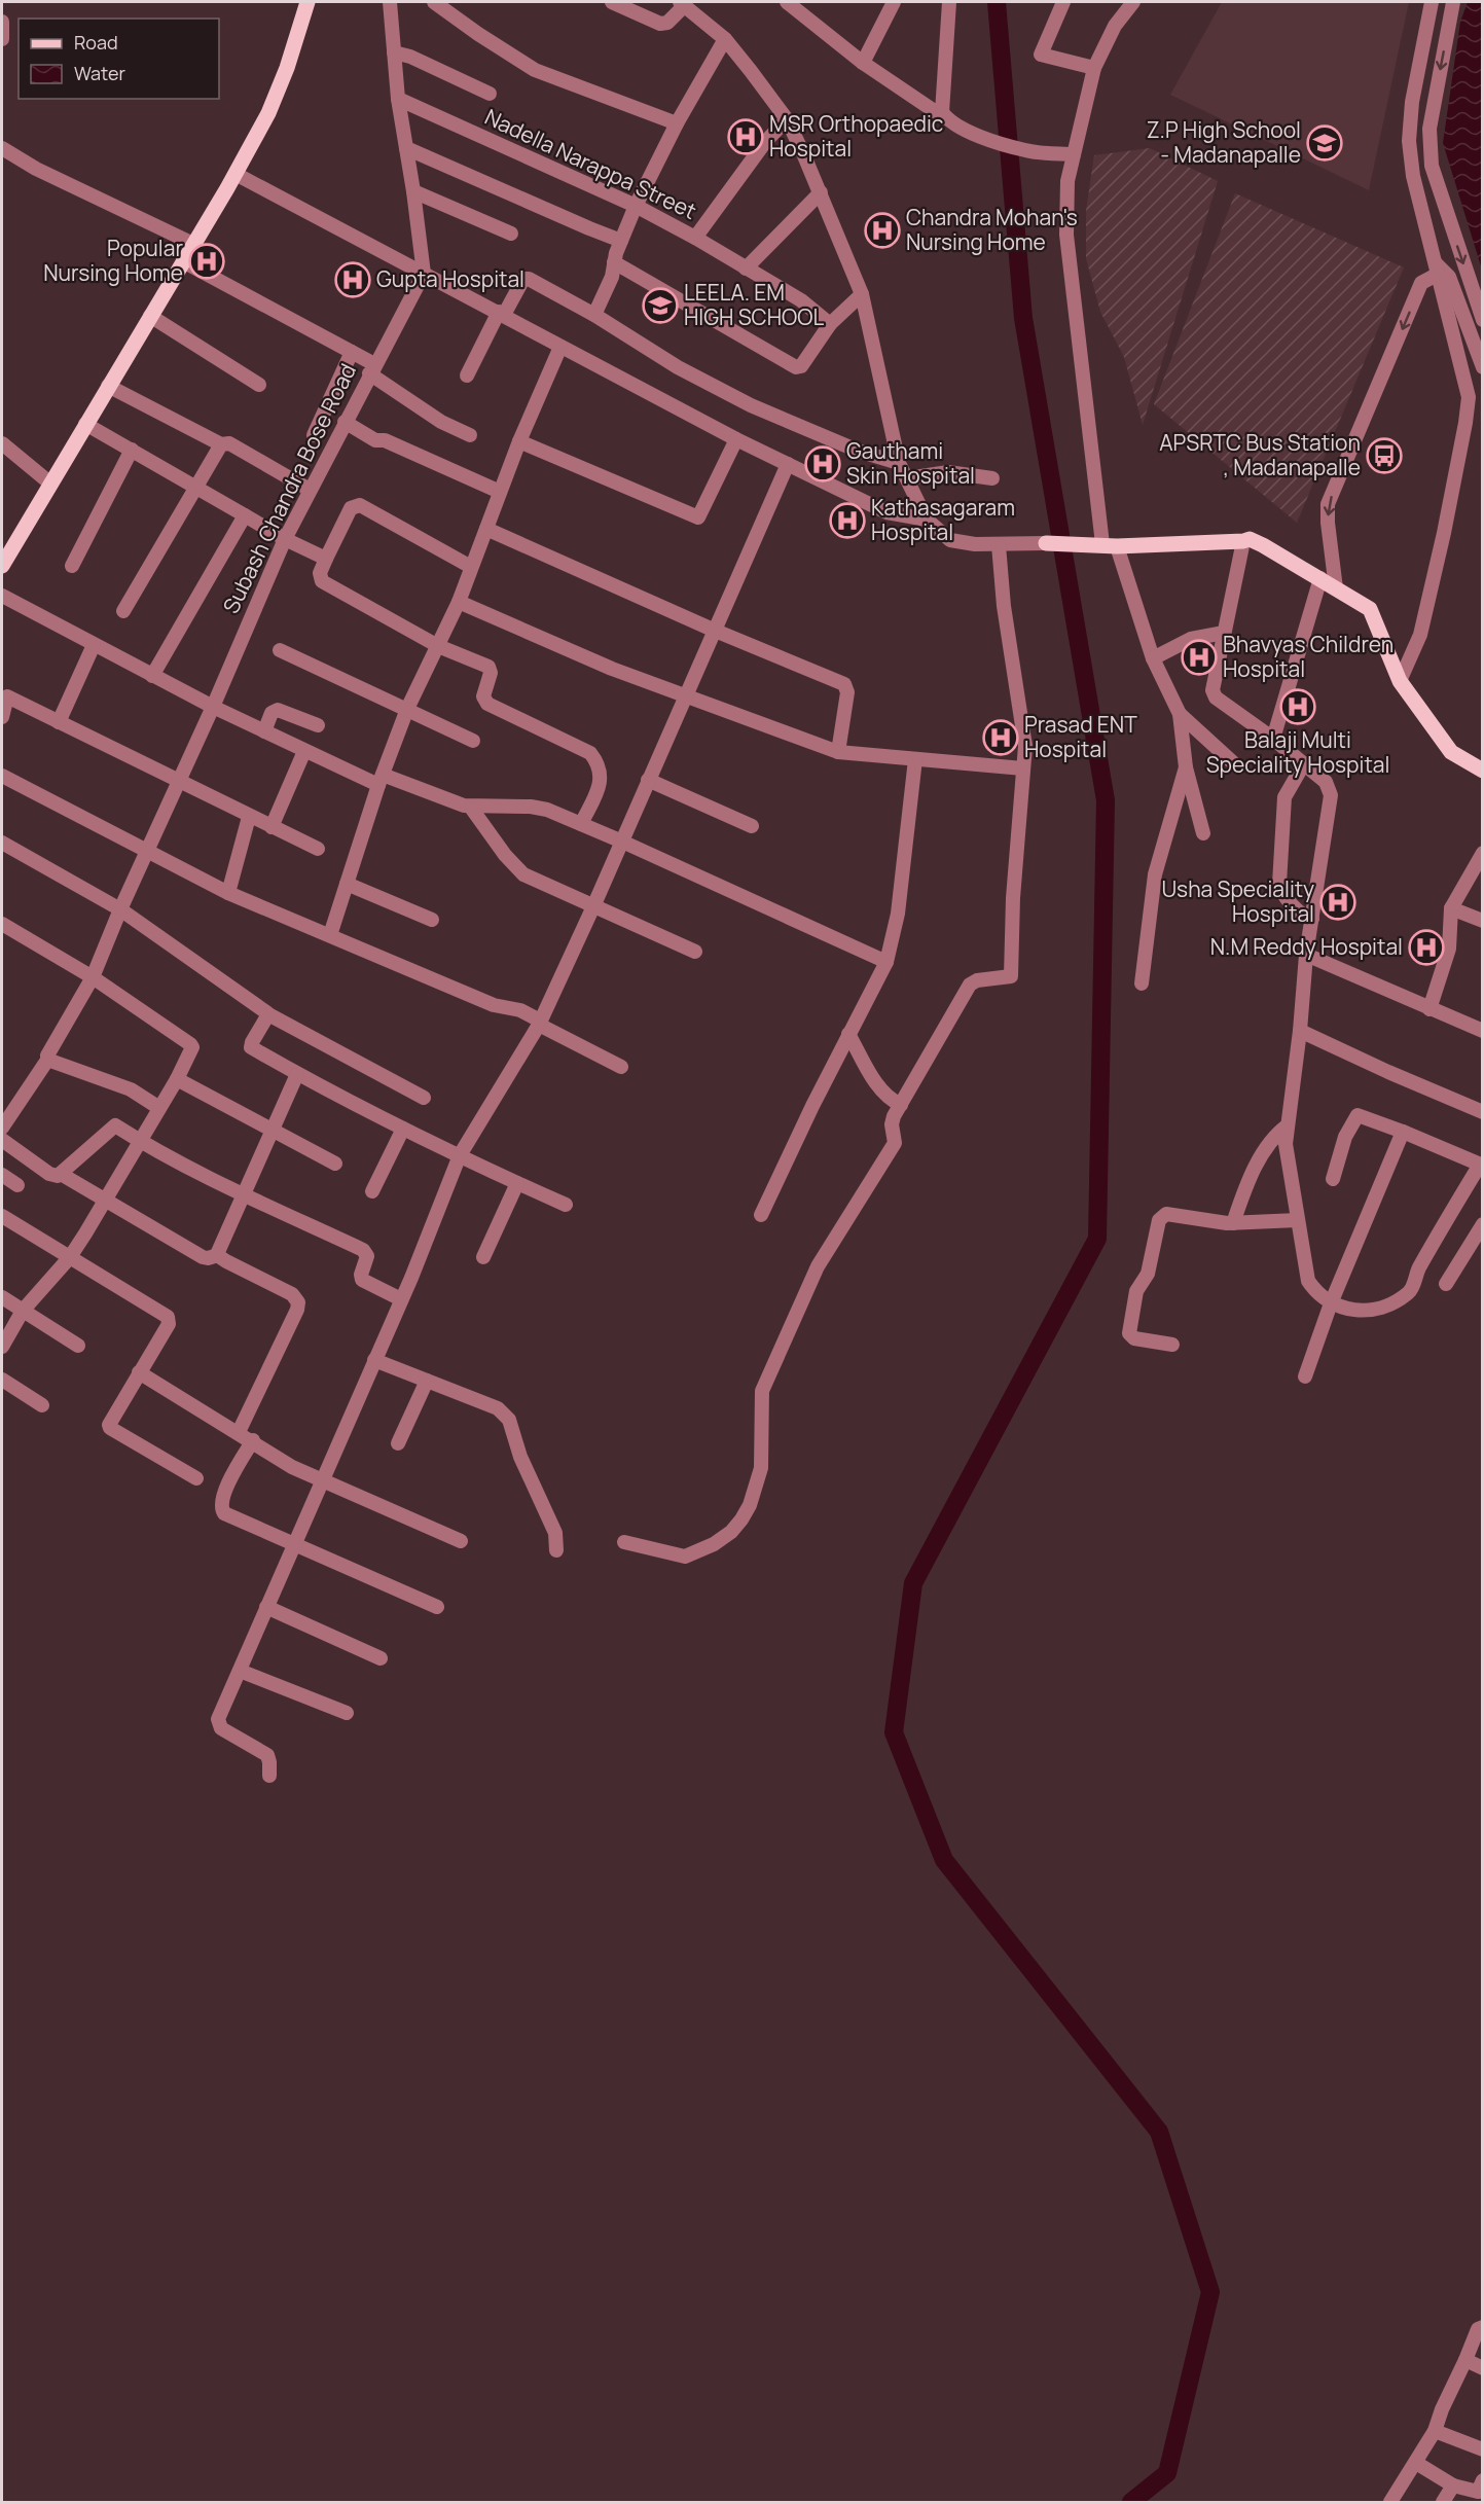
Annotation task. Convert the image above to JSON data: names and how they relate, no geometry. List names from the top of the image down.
{
  "streets": {
    "street": ["Nadella Narappa Street", "Subash Chandra Bose Road"]
  },
  "places": {
    "hospital": [
      "MSR Orthopaedic Hospital",
      "Chandra Mohan's Nursing Home",
      "Popular Nursing Home",
      "Gupta Hospital",
      "Gauthami Skin Hospital",
      "Kathasagaram Hospital",
      "Bhavyas Children Hospital",
      "Balaji Multi Speciality Hospital",
      "Prasad ENT Hospital",
      "Usha Speciality Hospital",
      "N.M Reddy Hospital"
    ],
    "school or university": ["Z.P High School - Madanapalle", "LEELA. EM HIGH SCHOOL"],
    "bus stop": ["APSRTC Bus Station , Madanapalle"]
  },
  "legend": ["Road", "Water"]
}
